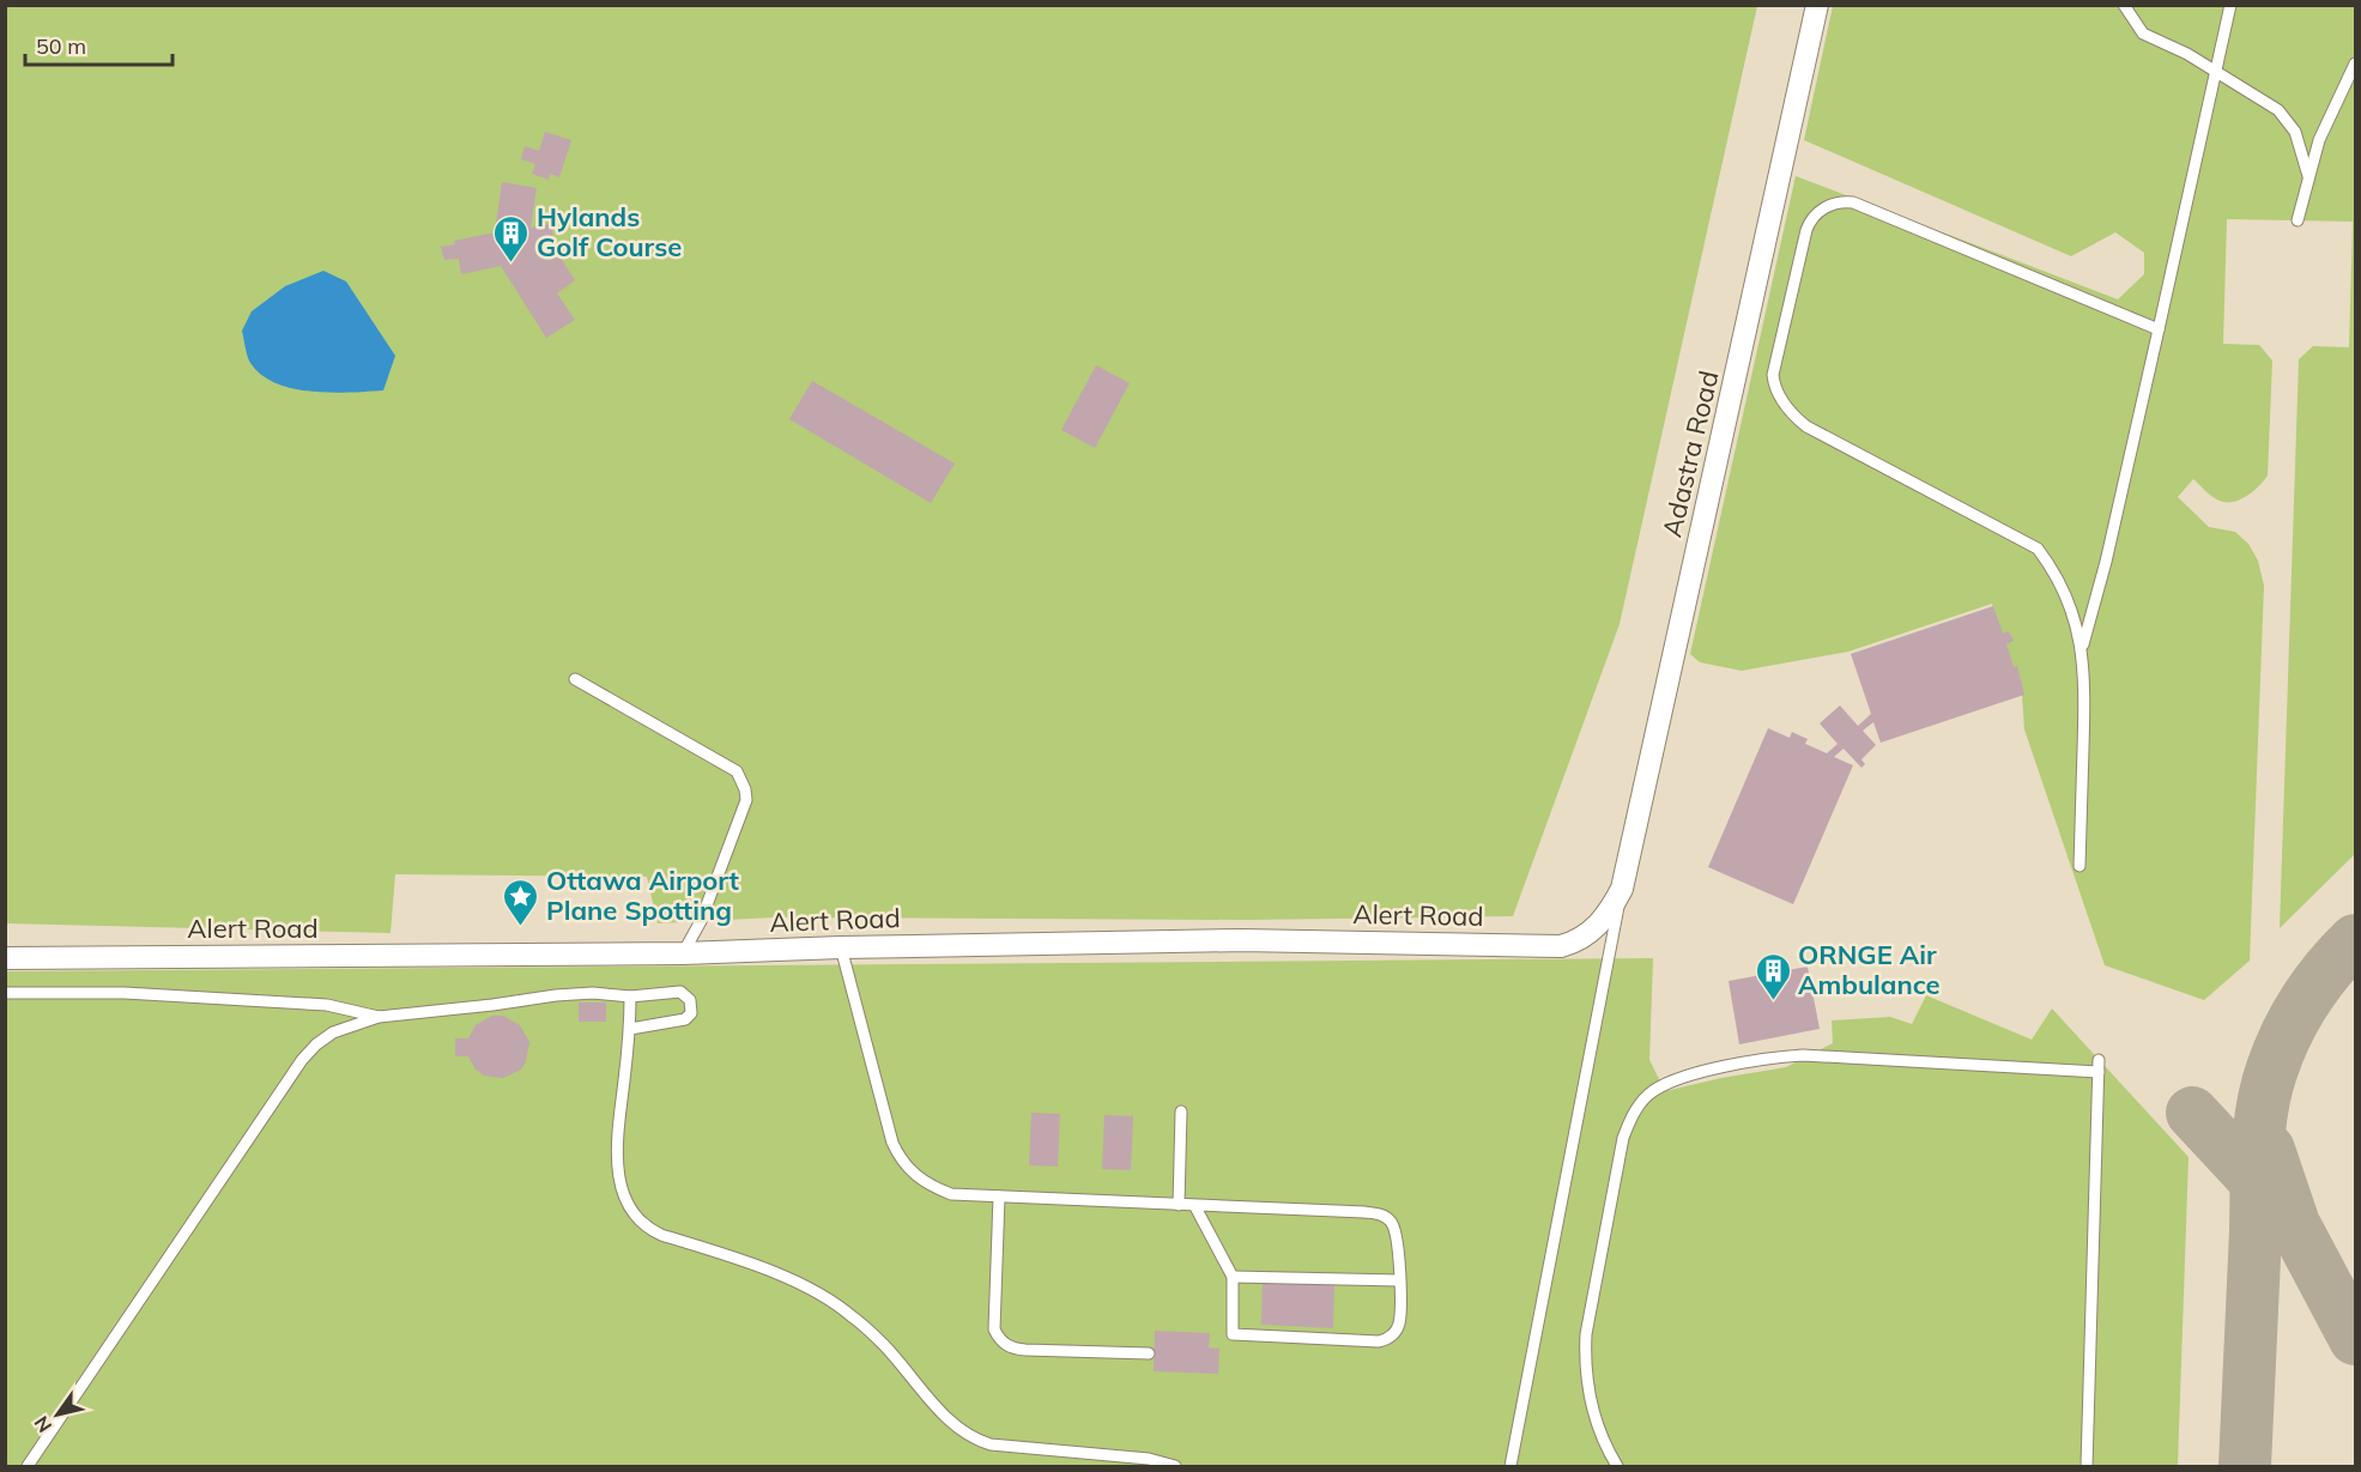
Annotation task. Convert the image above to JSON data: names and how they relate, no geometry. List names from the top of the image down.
{
  "streets": {
    "street": ["Adastra Road", "Alert Road"]
  },
  "crossings": [
    ["Adastra Road", "Alert Road"]
  ],
  "places": {
    "building": ["Hylands Golf Course", "ORNGE Air Ambulance"],
    "place": ["Ottawa Airport Plane Spotting"]
  },
  "scale_bar": "50 m",
  "north": "bottom left"
}
